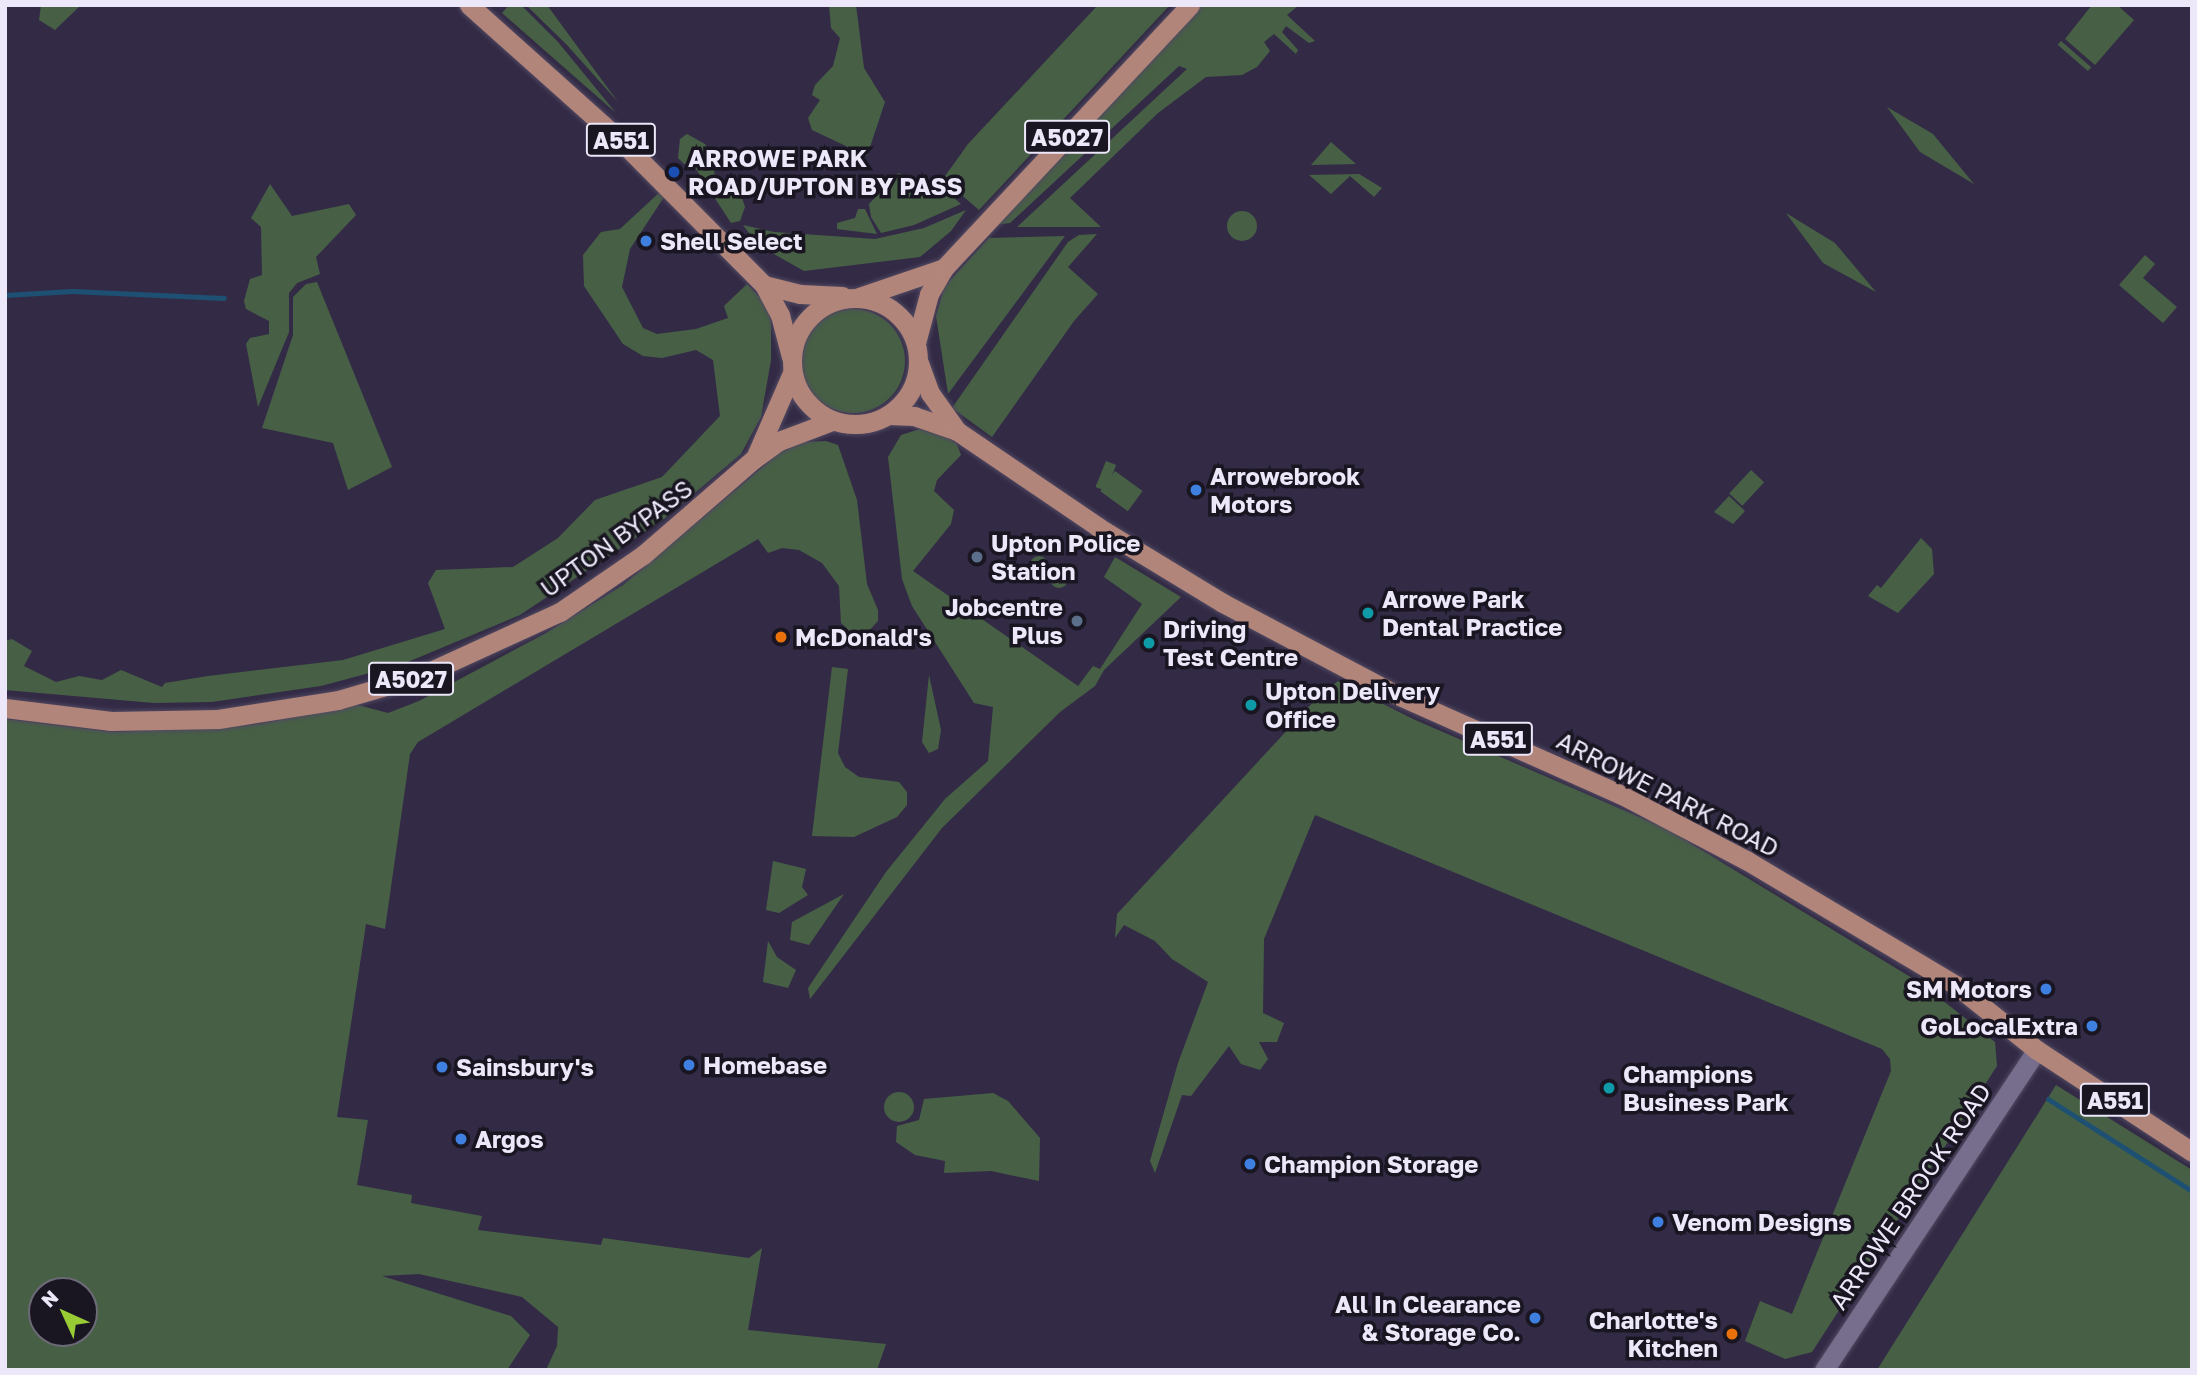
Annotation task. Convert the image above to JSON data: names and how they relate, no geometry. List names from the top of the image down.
{
  "streets": {
    "main road": [
      "A5027",
      "A551",
      "UPTON BYPASS",
      "ARROWE PARK ROAD"
    ],
    "street": ["ARROWE BROOK ROAD"]
  },
  "crossings": [
    ["A5027", "UPTON BYPASS"],
    ["A5027", "ARROWE PARK ROAD"],
    ["UPTON BYPASS", "ARROWE PARK ROAD"],
    ["ARROWE PARK ROAD", "ARROWE BROOK ROAD"]
  ],
  "places": [
    "ARROWE PARK ROAD/UPTON BY PASS",
    "Shell Select",
    "Arrowebrook Motors",
    "Upton Police Station",
    "Arrowe Park Dental Practice",
    "Jobcentre Plus",
    "McDonald's",
    "Driving Test Centre",
    "Upton Delivery Office",
    "SM Motors",
    "GoLocalExtra",
    "Homebase",
    "Sainsbury's",
    "Champions Business Park",
    "Argos",
    "Champion Storage",
    "Venom Designs",
    "All In Clearance & Storage Co.",
    "Charlotte's Kitchen"
  ],
  "north": "top left"
}
